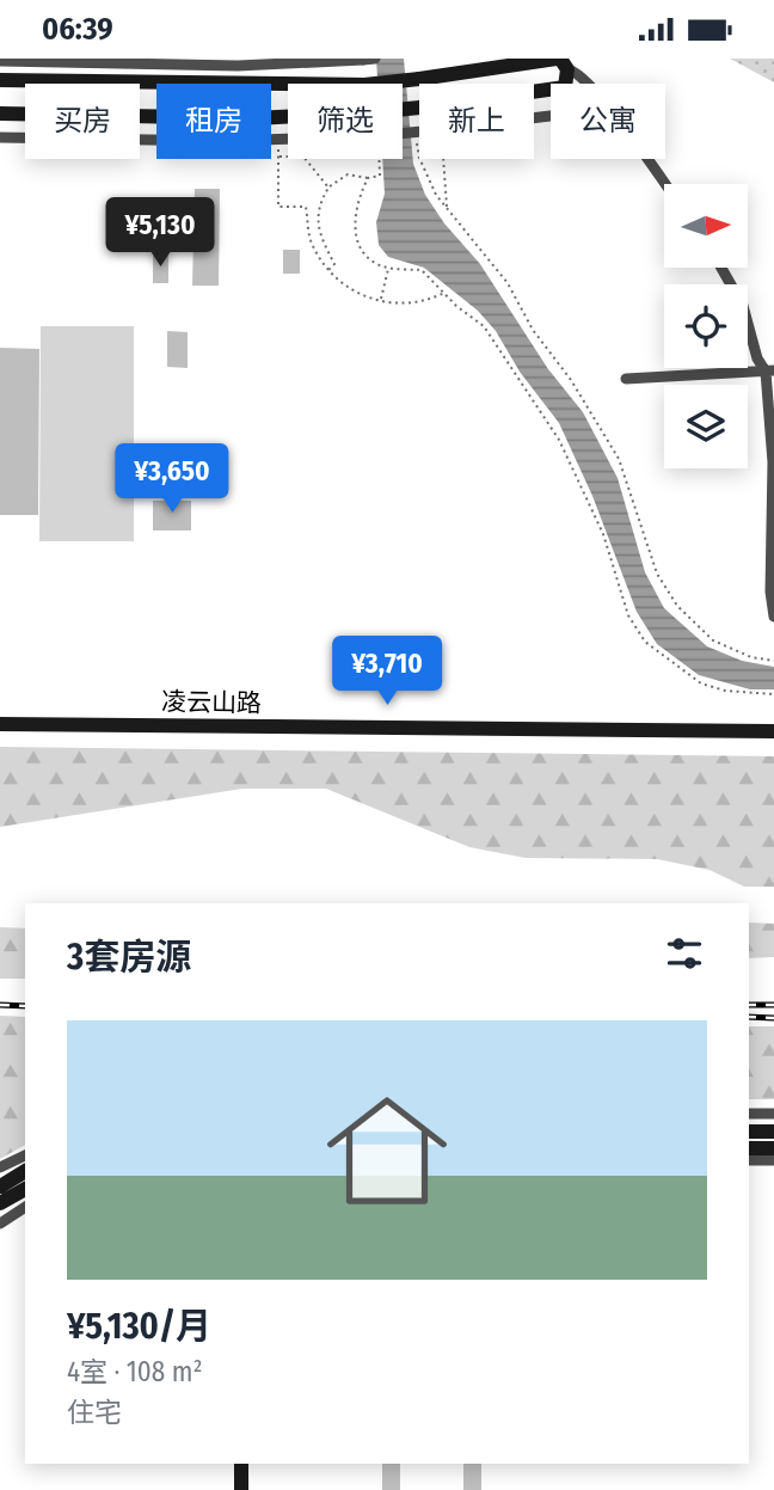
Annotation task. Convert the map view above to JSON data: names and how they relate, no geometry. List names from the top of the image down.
{
  "streets": {
    "street": ["凌云山路"]
  },
  "north": "right",
  "page": {
    "status": "06:39",
    "chip": [
      "买房",
      "租房",
      "筛选",
      "新上",
      "公寓"
    ],
    "price": ["¥5,130", "¥3,650", "¥3,710"],
    "heading": "3套房源",
    "list": [
      {
        "name": "¥5,130/月",
        "note": "4室 · 108 m² · 住宅"
      }
    ]
  }
}
